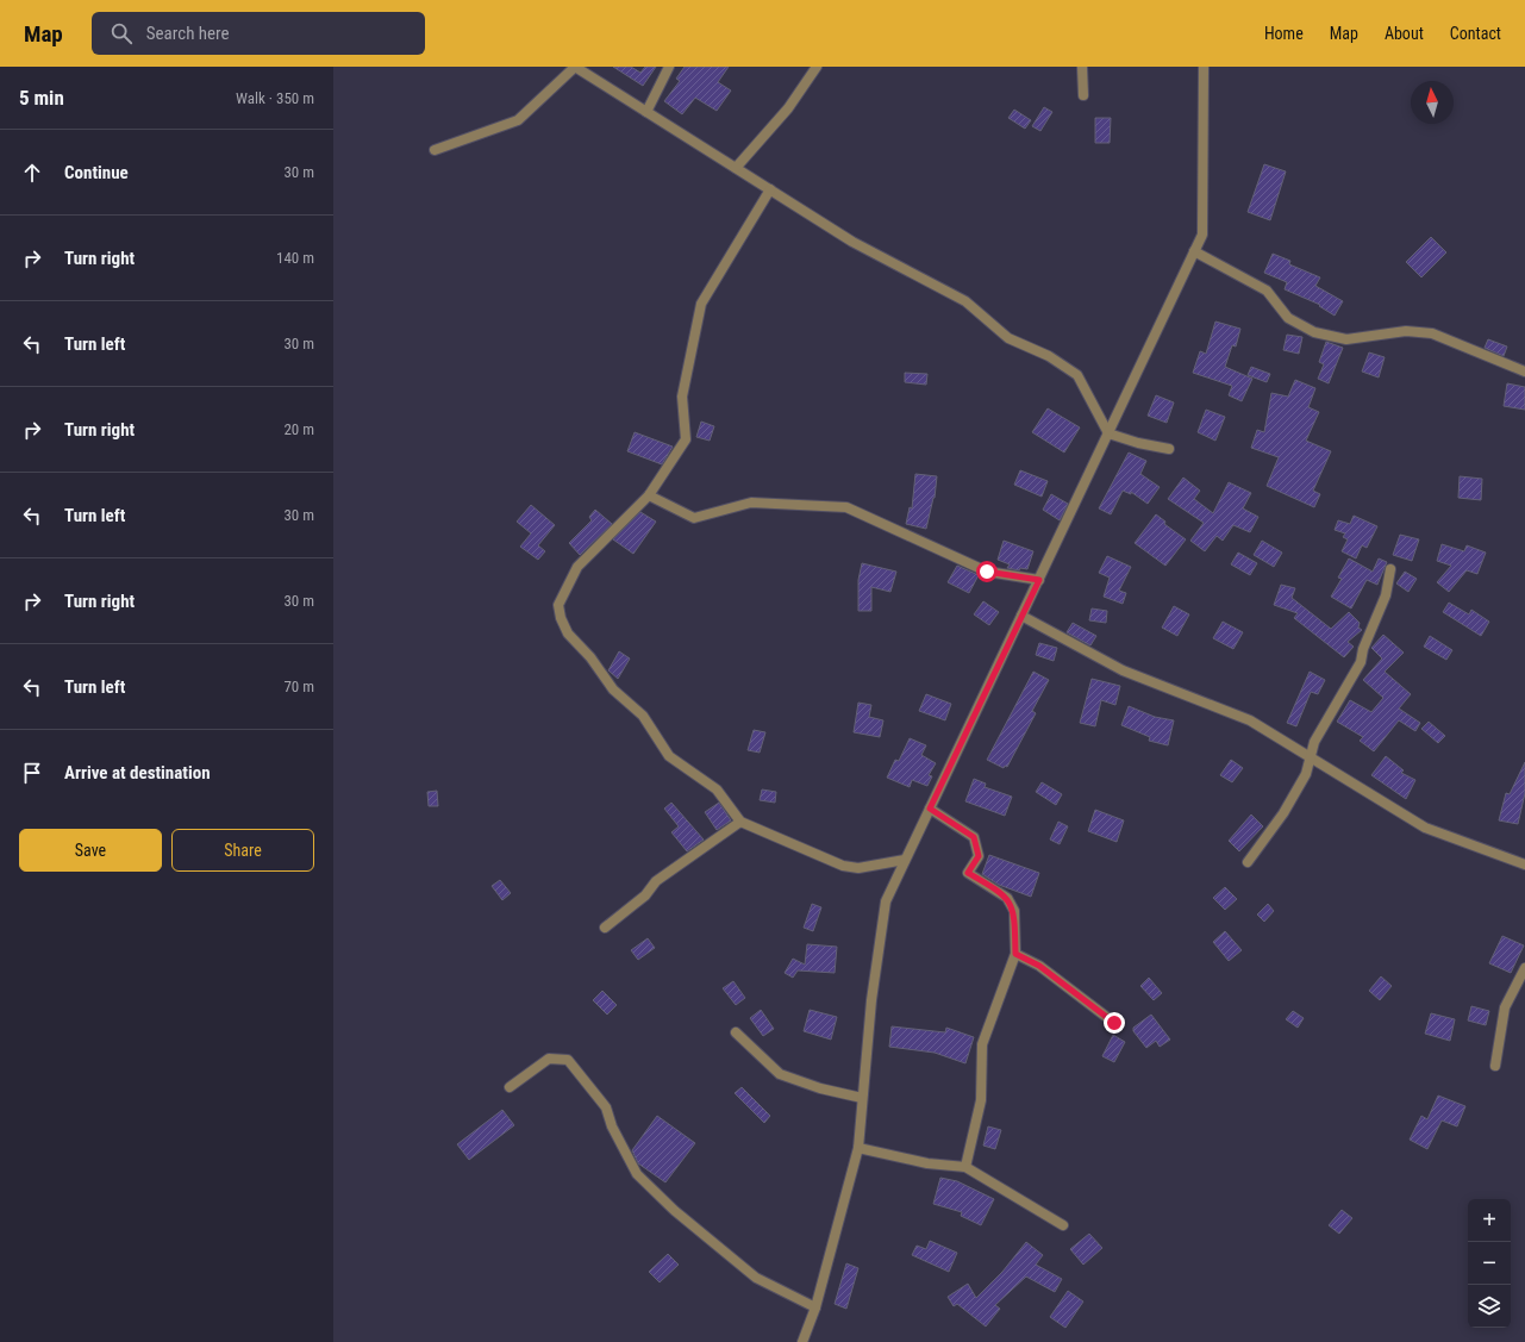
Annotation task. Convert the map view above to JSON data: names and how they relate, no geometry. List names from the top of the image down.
{
  "north": "top",
  "page": {
    "header": "Map",
    "search": "Search here",
    "nav": [
      "Home",
      "Map",
      "About",
      "Contact"
    ],
    "heading": ["5 min", "Walk · 350 m"],
    "list": [
      ["Continue", "30 m"],
      ["Turn right", "140 m"],
      ["Turn left", "30 m"],
      ["Turn right", "20 m"],
      ["Turn left", "30 m"],
      ["Turn right", "30 m"],
      ["Turn left", "70 m"],
      "Arrive at destination"
    ],
    "buttons": ["Save", "Share"],
    "map_buttons": ["+", "−"]
  }
}
